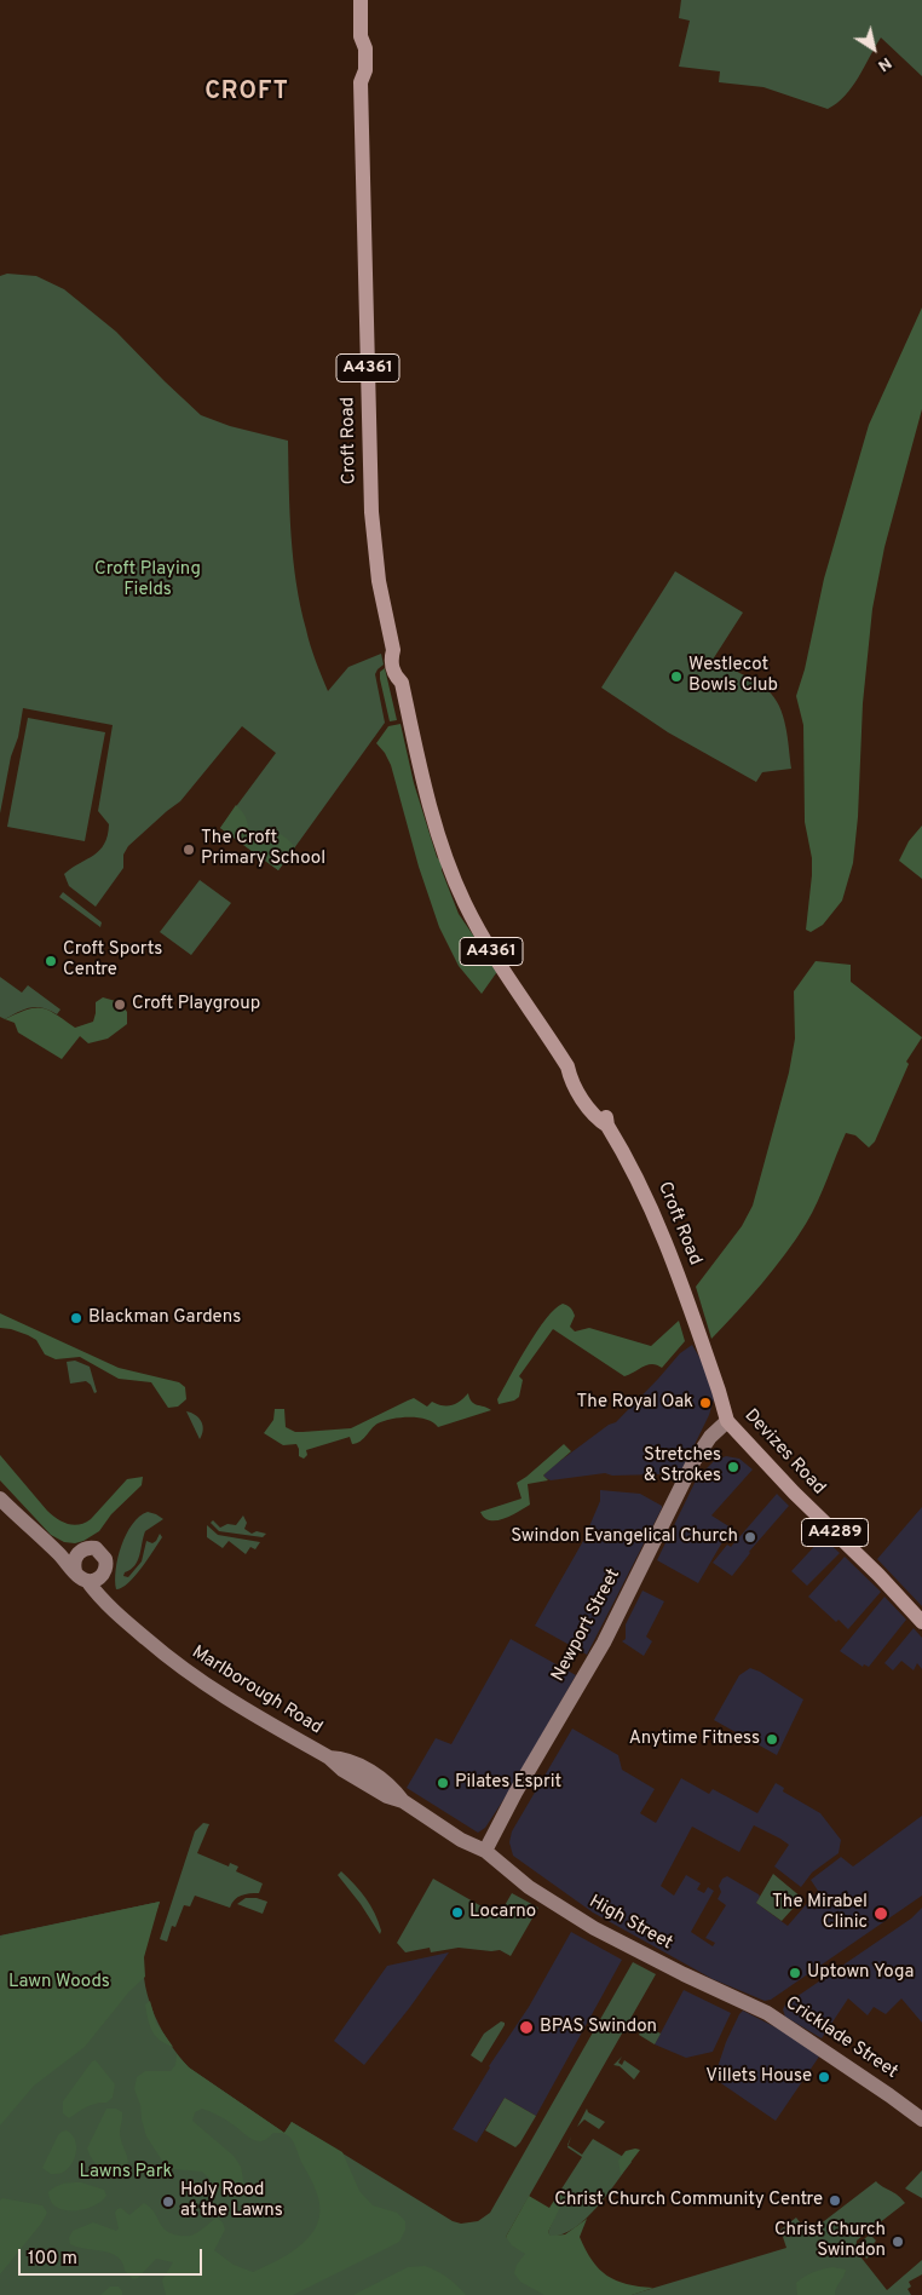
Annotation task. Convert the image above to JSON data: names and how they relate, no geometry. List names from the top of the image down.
{
  "streets": {
    "main road": [
      "A4361",
      "Croft Road",
      "Devizes Road",
      "A4289",
      "Newport Street",
      "Marlborough Road",
      "High Street",
      "Cricklade Street"
    ]
  },
  "crossings": [
    ["Croft Road", "Devizes Road"],
    ["Devizes Road", "Newport Street"],
    ["Newport Street", "Marlborough Road"],
    ["Newport Street", "High Street"],
    ["Marlborough Road", "High Street"],
    ["High Street", "Cricklade Street"]
  ],
  "districts": ["CROFT"],
  "parks": ["Croft Playing Fields", "Lawn Woods", "Lawns Park"],
  "places": [
    "Westlecot Bowls Club",
    "The Croft Primary School",
    "Croft Sports Centre",
    "Croft Playgroup",
    "Blackman Gardens",
    "The Royal Oak",
    "Stretches & Strokes",
    "Swindon Evangelical Church",
    "Anytime Fitness",
    "Pilates Esprit",
    "Locarno",
    "The Mirabel Clinic",
    "Uptown Yoga",
    "BPAS Swindon",
    "Villets House",
    "Christ Church Community Centre",
    "Holy Rood at the Lawns",
    "Christ Church Swindon"
  ],
  "scale_bar": "100 m",
  "north": "bottom right"
}
